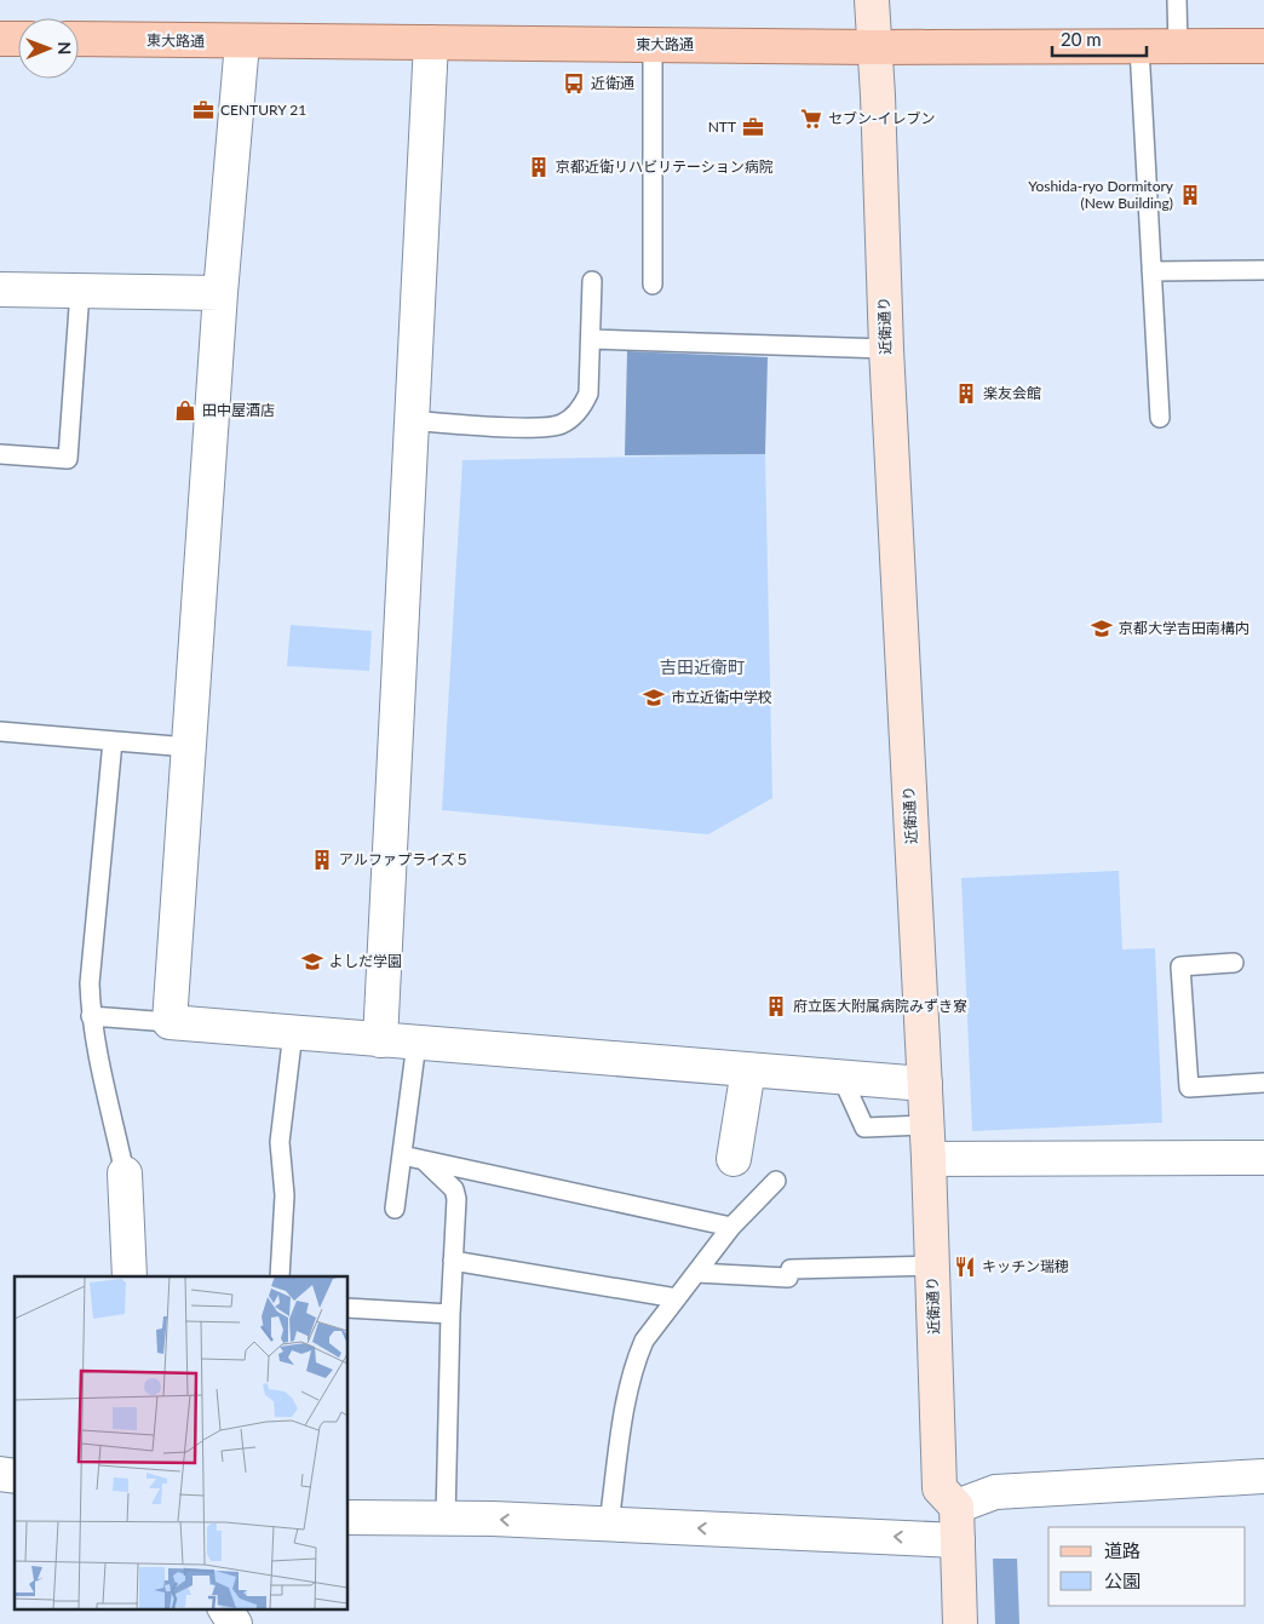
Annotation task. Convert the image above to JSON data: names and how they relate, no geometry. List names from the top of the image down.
{
  "streets": {
    "main road": ["東大路通"],
    "street": ["近衛通り"]
  },
  "crossings": [
    ["東大路通", "近衛通り"]
  ],
  "districts": ["吉田近衛町"],
  "places": {
    "bus stop": ["近衛通"],
    "office": ["CENTURY 21", "NTT"],
    "supermarket": ["セブン-イレブン"],
    "building": [
      "京都近衛リハビリテーション病院",
      "Yoshida-ryo Dormitory (New Building)",
      "楽友会館",
      "アルファプライズ５",
      "府立医大附属病院みずき寮"
    ],
    "shop": ["田中屋酒店"],
    "school or university": ["京都大学吉田南構内", "市立近衛中学校", "よしだ学園"],
    "restaurant": ["キッチン瑞穂"]
  },
  "legend": ["道路", "公園"],
  "scale_bar": "20 m",
  "north": "right"
}
